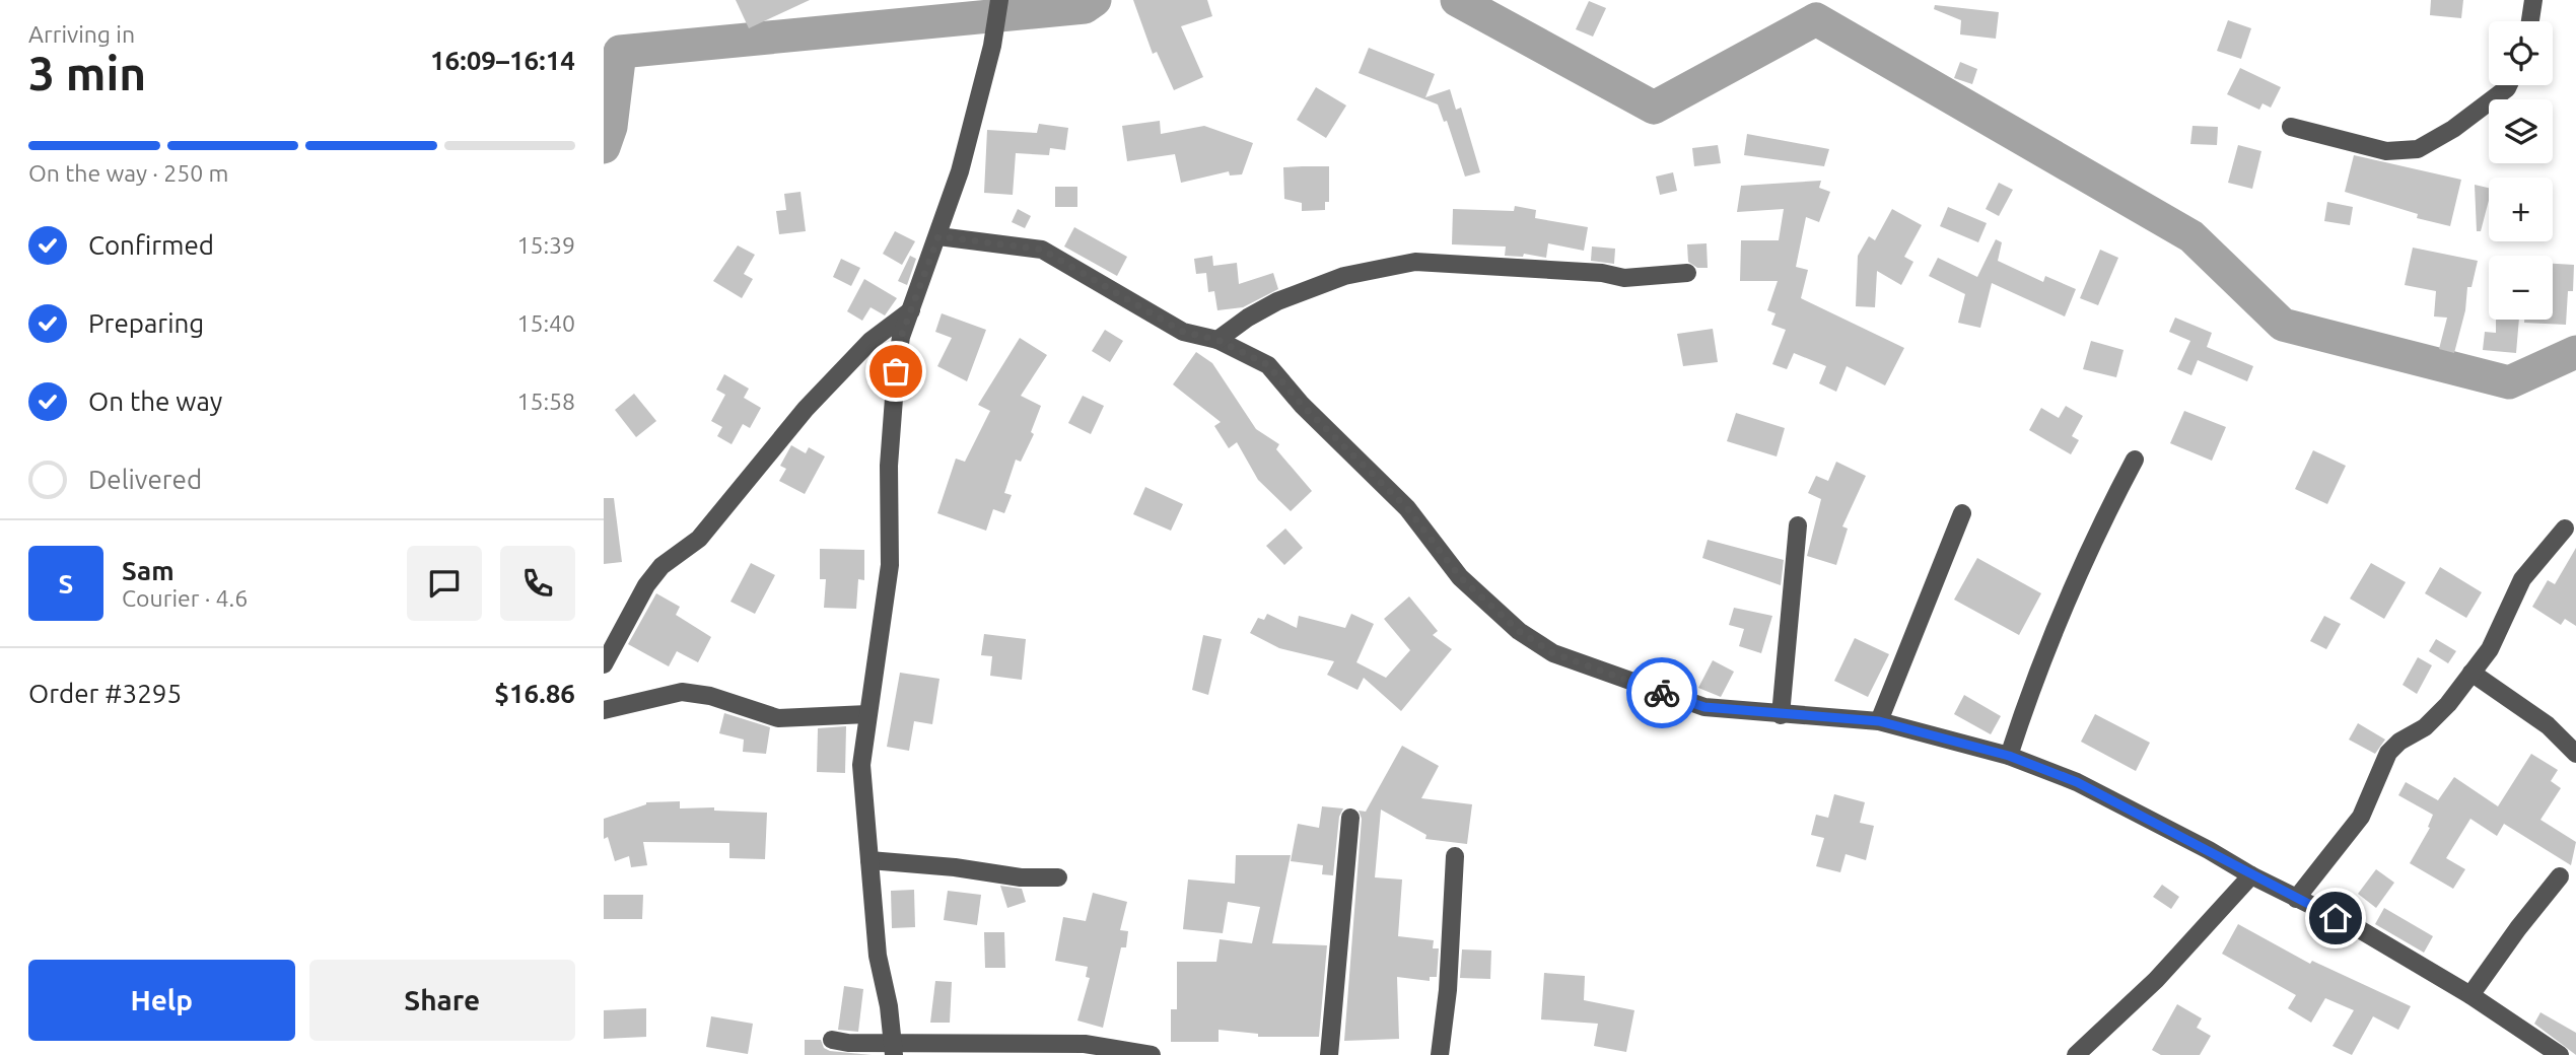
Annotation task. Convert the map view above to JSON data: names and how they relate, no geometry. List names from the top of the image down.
{
  "page": {
    "heading": ["3 min", "Arriving in", "16:09–16:14"],
    "panel": [
      "Sam",
      "Courier · 4.6",
      "Order #3295",
      "$16.86"
    ],
    "map_buttons": ["+", "−"],
    "bar": "On the way · 250 m",
    "list": [
      ["Confirmed", "15:39"],
      ["Preparing", "15:40"],
      ["On the way", "15:58"],
      "Delivered"
    ],
    "round": "S",
    "buttons": ["Help", "Share"]
  }
}
